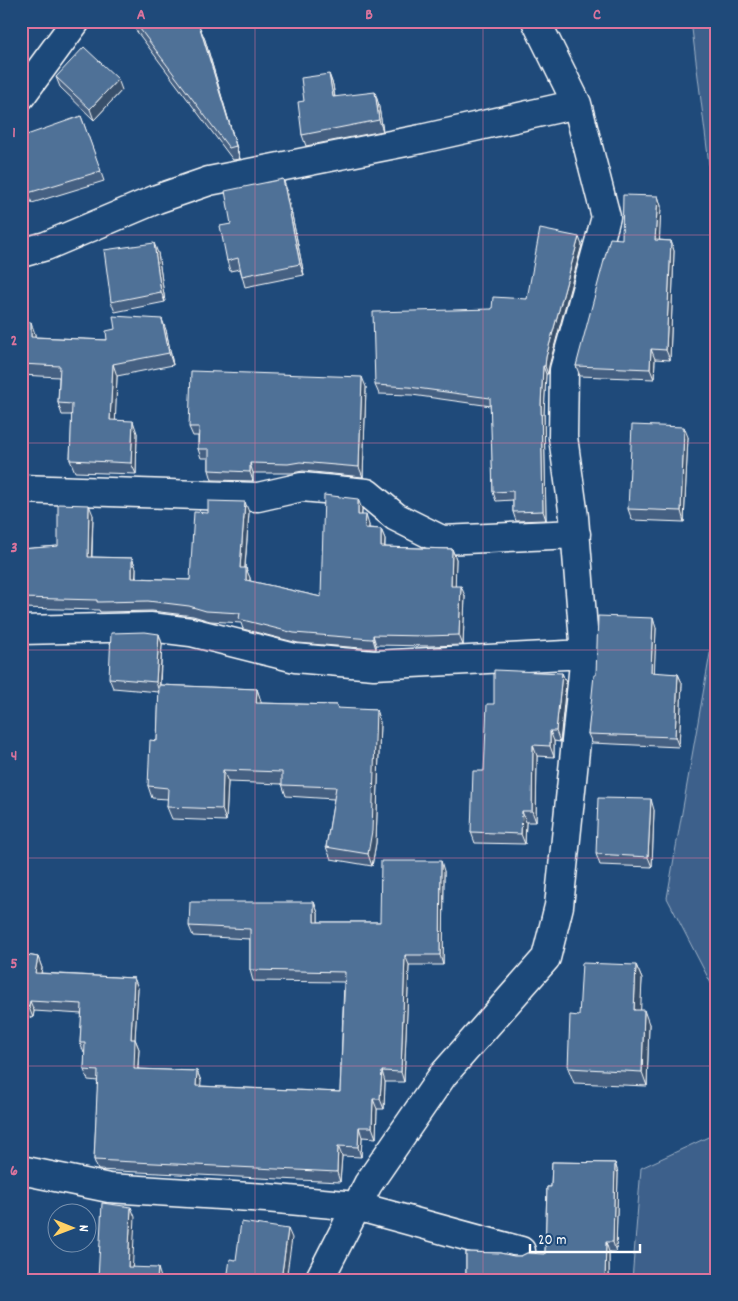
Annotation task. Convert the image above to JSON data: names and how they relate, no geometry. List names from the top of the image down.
{
  "scale_bar": "20 m",
  "north": "right",
  "grid": {
    "columns": ["A", "B", "C"],
    "rows": [
      "1",
      "2",
      "3",
      "4",
      "5",
      "6"
    ]
  }
}
